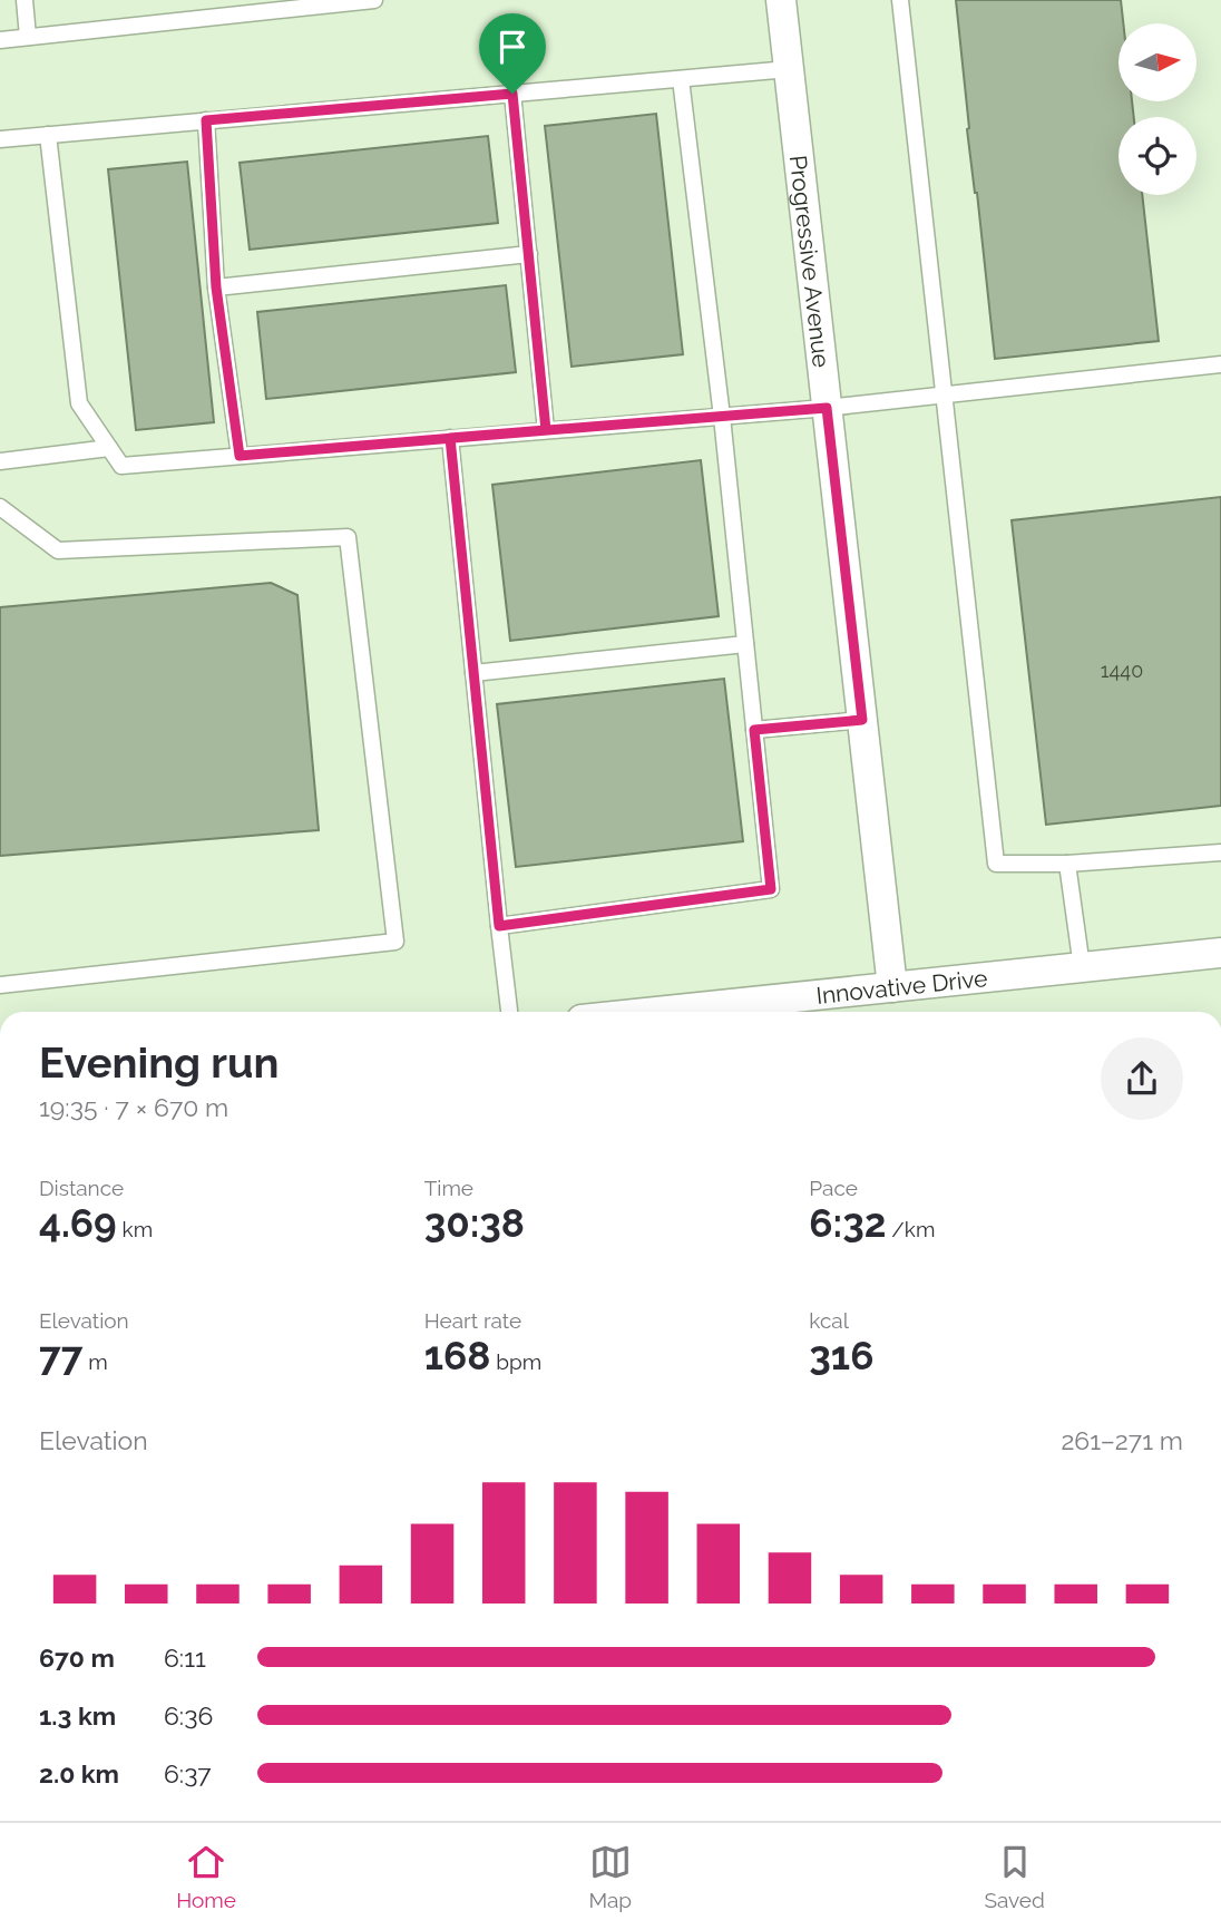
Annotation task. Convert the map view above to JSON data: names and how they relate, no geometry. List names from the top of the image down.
{
  "streets": {
    "street": ["Progressive Avenue", "Innovative Drive"]
  },
  "crossings": [
    ["Progressive Avenue", "Innovative Drive"]
  ],
  "house_numbers": ["1440"],
  "north": "right",
  "page": {
    "heading": ["Evening run", "19:35 · 7 × 670 m"],
    "stats": [
      ["Distance", "4.69 km"],
      ["Time", "30:38"],
      ["Pace", "6:32 /km"],
      ["Elevation", "77 m"],
      ["Heart rate", "168 bpm"],
      ["kcal", "316"]
    ],
    "chart": ["Elevation", "261–271 m"],
    "list": [
      {
        "name": "670 m",
        "note": "6:11"
      },
      {
        "name": "1.3 km",
        "note": "6:36"
      },
      {
        "name": "2.0 km",
        "note": "6:37"
      }
    ],
    "tabs": ["Home", "Map", "Saved"]
  }
}
